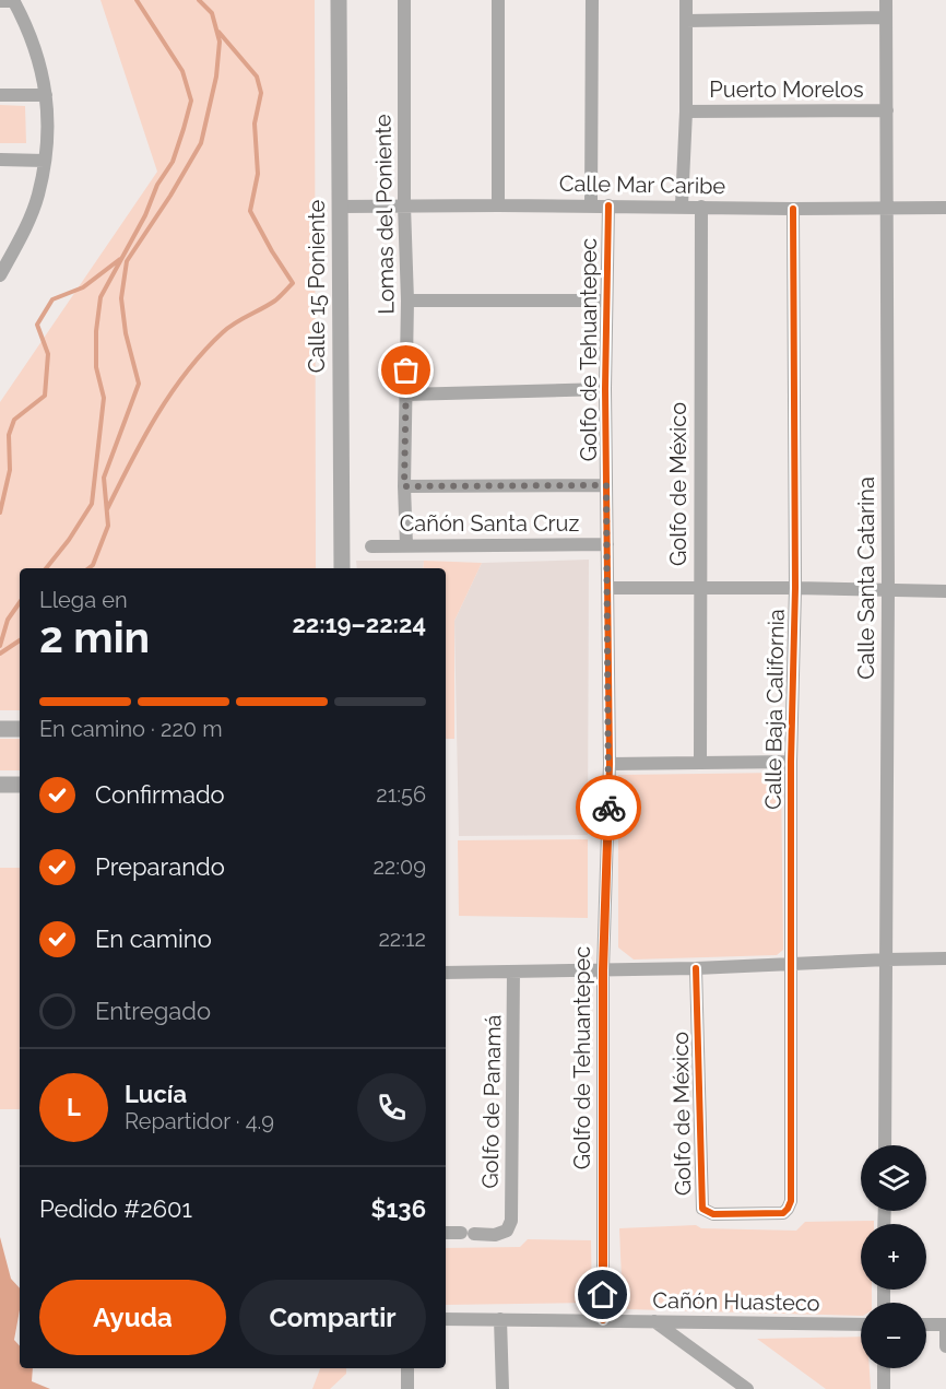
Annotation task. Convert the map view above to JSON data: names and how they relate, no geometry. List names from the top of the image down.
{
  "streets": {
    "street": [
      "Puerto Morelos",
      "Calle Mar Caribe",
      "Lomas del Poniente",
      "Calle 15 Poniente",
      "Golfo de Tehuantepec",
      "Golfo de México",
      "Cañón Santa Cruz",
      "Calle Santa Catarina",
      "Calle Baja California",
      "Golfo de Panamá",
      "Cañón Huasteco"
    ]
  },
  "crossings": [
    ["Puerto Morelos", "Calle Santa Catarina"],
    ["Calle Mar Caribe", "Lomas del Poniente"],
    ["Calle Mar Caribe", "Calle 15 Poniente"],
    ["Calle Mar Caribe", "Golfo de Tehuantepec"],
    ["Calle Mar Caribe", "Golfo de México"],
    ["Calle Mar Caribe", "Calle Santa Catarina"],
    ["Calle Mar Caribe", "Calle Baja California"],
    ["Lomas del Poniente", "Cañón Santa Cruz"],
    ["Golfo de Tehuantepec", "Cañón Santa Cruz"],
    ["Golfo de Tehuantepec", "Cañón Huasteco"],
    ["Golfo de México", "Calle Baja California"]
  ],
  "page": {
    "heading": ["2 min", "Llega en", "22:19–22:24"],
    "panel": [
      "Lucía",
      "Repartidor · 4.9",
      "Pedido #2601",
      "$136"
    ],
    "bar": "En camino · 220 m",
    "list": [
      ["Confirmado", "21:56"],
      ["Preparando", "22:09"],
      ["En camino", "22:12"],
      "Entregado"
    ],
    "round": "L",
    "map_buttons": ["+", "−"],
    "buttons": ["Ayuda", "Compartir"]
  }
}
